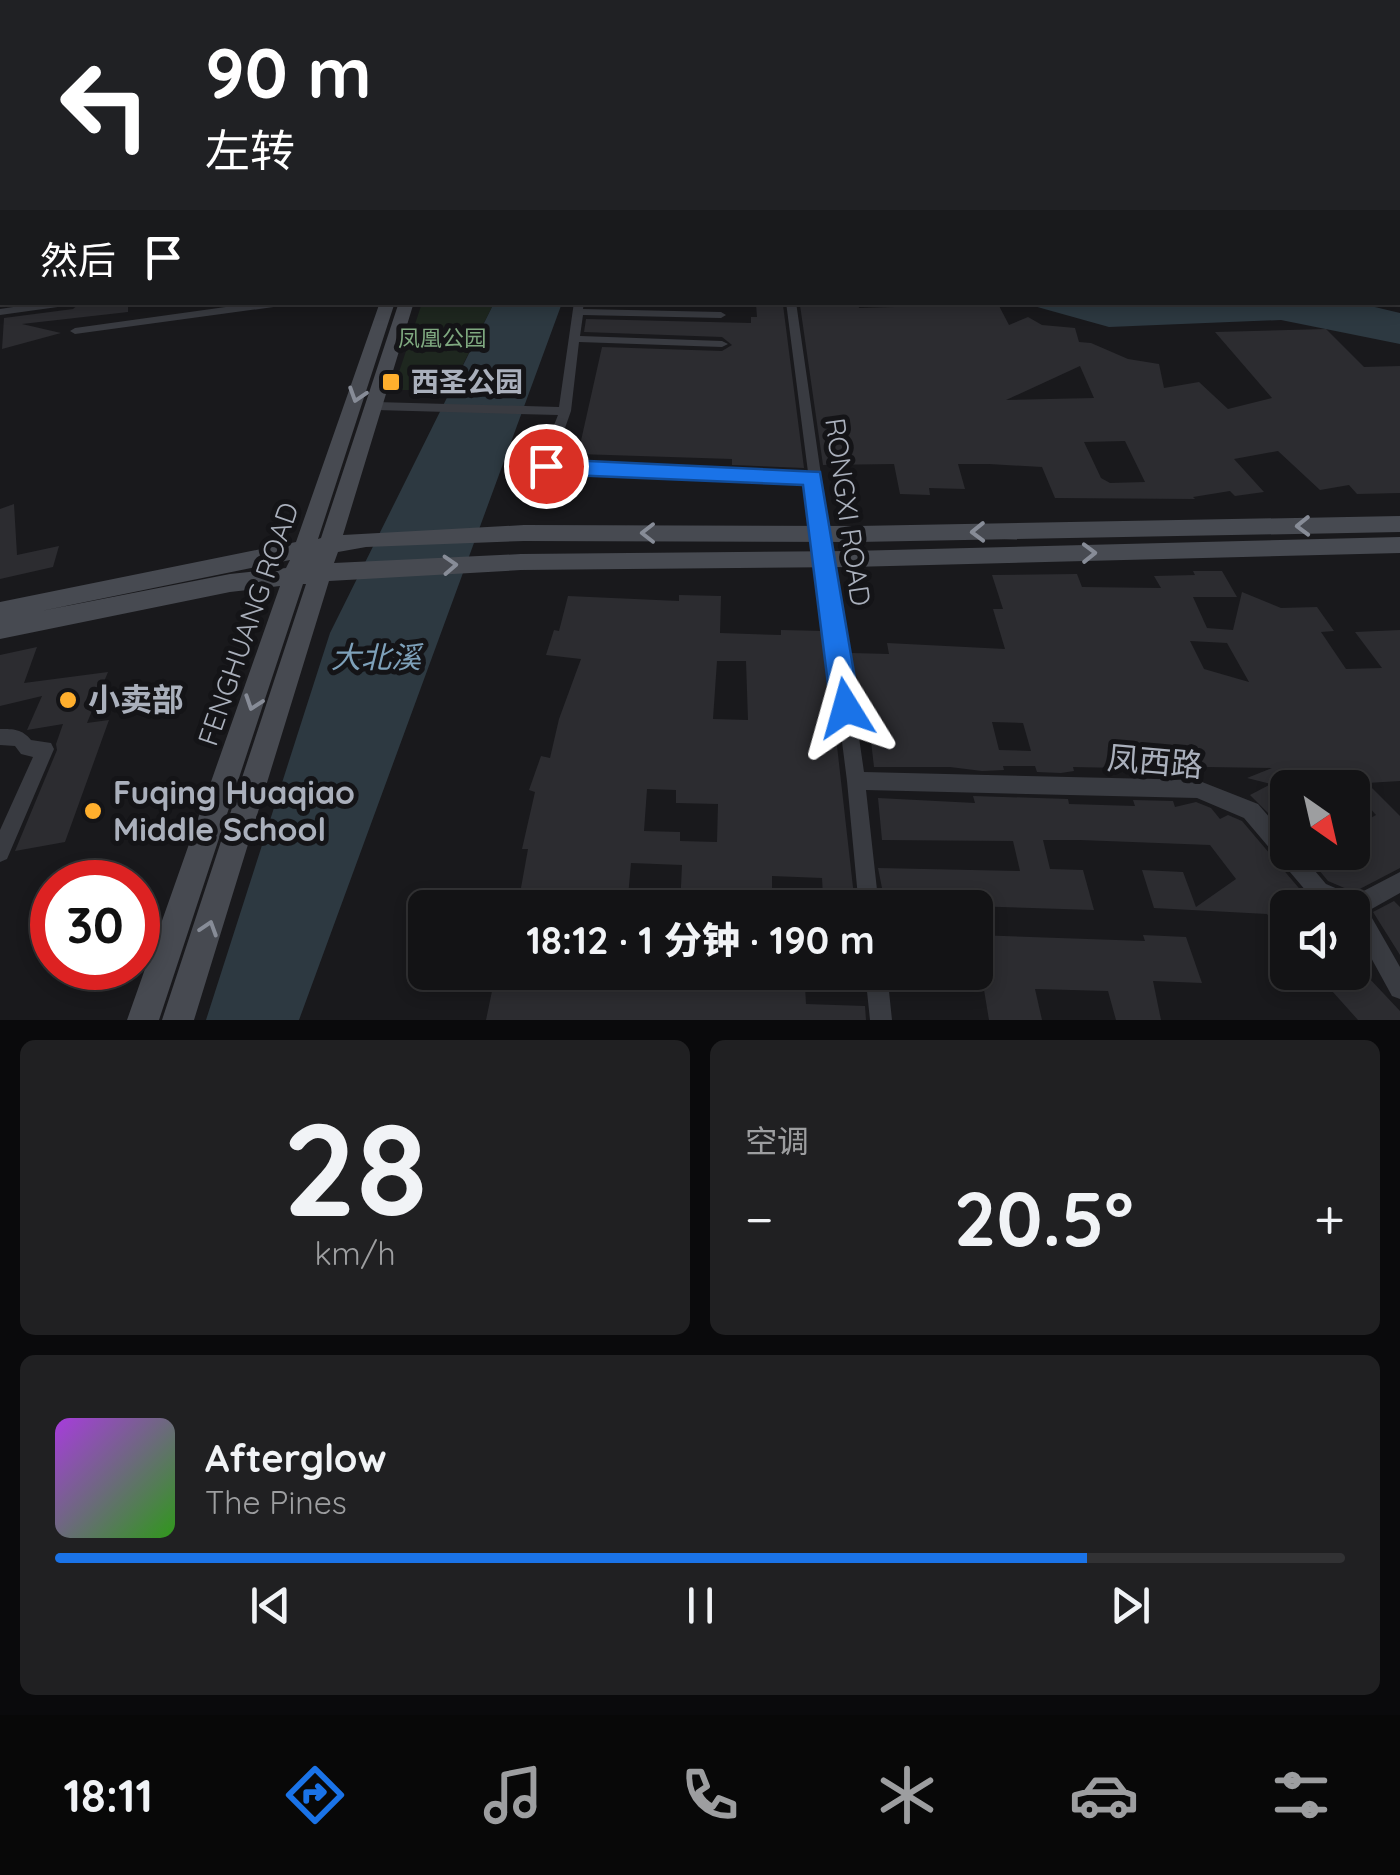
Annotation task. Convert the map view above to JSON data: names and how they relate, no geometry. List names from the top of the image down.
{
  "streets": {
    "street": ["RONGXI ROAD", "FENGHUANG ROAD", "凤西路"]
  },
  "crossings": [
    ["RONGXI ROAD", "凤西路"]
  ],
  "water": ["大北溪"],
  "parks": ["凤凰公园"],
  "places": {
    "transit": ["西圣公园"],
    "other": ["小卖部", "Fuqing Huaqiao Middle School"]
  },
  "north": "bottom right",
  "page": {
    "turn": ["90 m", "左转"],
    "then": "然后",
    "limit": "30",
    "trip": "18:12 · 1 分钟 · 190 m",
    "tile": [
      ["28", "km/h"],
      "空调"
    ],
    "heat": ["−", "20.5°", "+"],
    "song": ["Afterglow", "The Pines"],
    "tabs": "18:11"
  }
}
